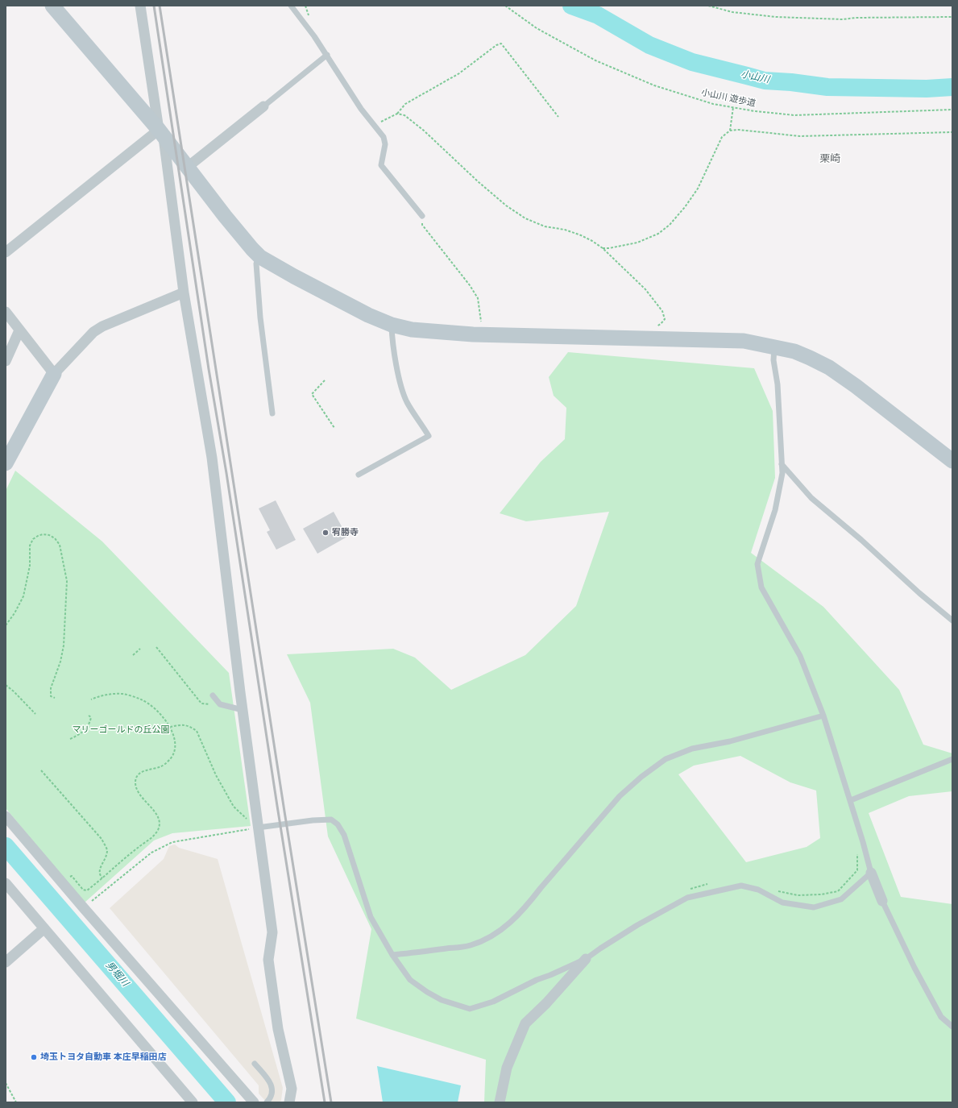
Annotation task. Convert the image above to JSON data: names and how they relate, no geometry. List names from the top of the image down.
{
  "streets": {
    "path": ["小山川 遊歩道"]
  },
  "districts": ["栗崎"],
  "water": ["小山川", "男堀川"],
  "parks": ["マリーゴールドの丘公園"],
  "places": ["宥勝寺", "埼玉トヨタ自動車 本庄早稲田店"]
}
